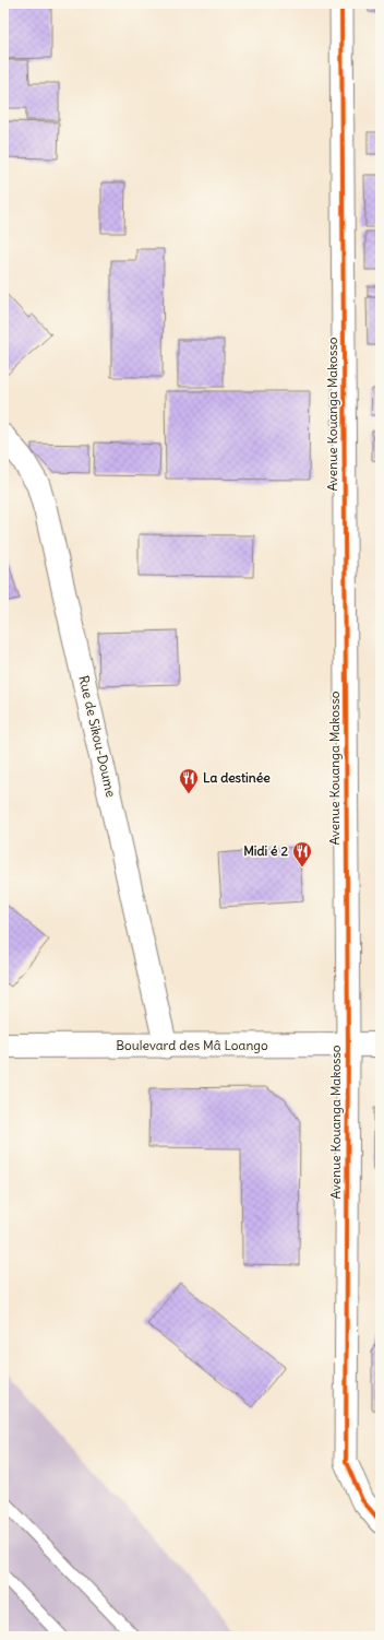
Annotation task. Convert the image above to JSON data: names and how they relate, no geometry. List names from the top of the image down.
{
  "streets": {
    "street": ["Avenue Kouanga Makosso", "Rue de Sikou-Doume", "Boulevard des Mâ Loango"]
  },
  "crossings": [
    ["Avenue Kouanga Makosso", "Boulevard des Mâ Loango"],
    ["Rue de Sikou-Doume", "Boulevard des Mâ Loango"]
  ],
  "places": {
    "restaurant": ["La destinée", "Midi é 2"]
  }
}
